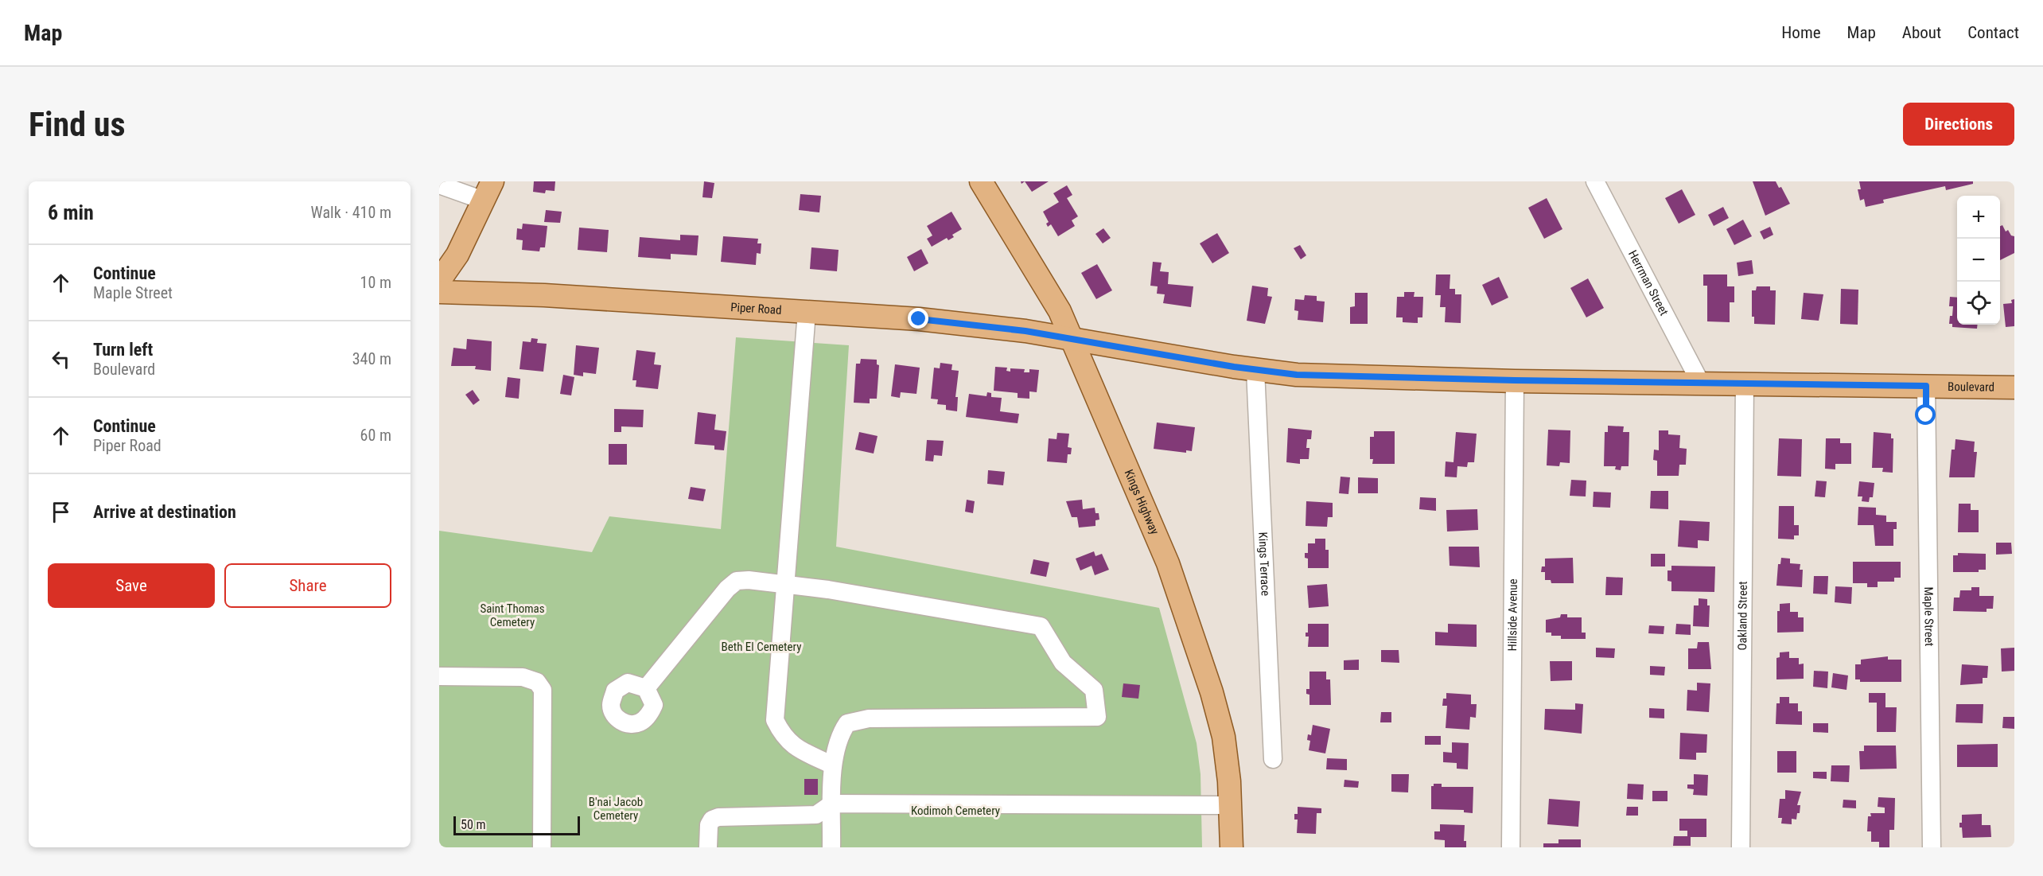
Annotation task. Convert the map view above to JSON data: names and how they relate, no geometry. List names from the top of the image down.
{
  "streets": {
    "main road": ["Piper Road", "Boulevard", "Kings Highway"],
    "street": [
      "Herrman Street",
      "Kings Terrace",
      "Hillside Avenue",
      "Oakland Street",
      "Maple Street"
    ]
  },
  "crossings": [
    ["Herrman Street", "Boulevard"],
    ["Piper Road", "Boulevard"],
    ["Piper Road", "Kings Highway"],
    ["Boulevard", "Kings Highway"],
    ["Boulevard", "Kings Terrace"],
    ["Boulevard", "Hillside Avenue"],
    ["Boulevard", "Oakland Street"],
    ["Boulevard", "Maple Street"]
  ],
  "parks": [
    "Saint Thomas Cemetery",
    "Beth El Cemetery",
    "B'nai Jacob Cemetery",
    "Kodimoh Cemetery"
  ],
  "scale_bar": "50 m",
  "page": {
    "header": "Map",
    "nav": [
      "Home",
      "Map",
      "About",
      "Contact"
    ],
    "buttons": [
      "Directions",
      ["Save", "Share"]
    ],
    "title": "Find us",
    "heading": ["6 min", "Walk · 410 m"],
    "map_buttons": ["+", "−"],
    "list": [
      ["Continue", "Maple Street", "10 m"],
      ["Turn left", "Boulevard", "340 m"],
      ["Continue", "Piper Road", "60 m"],
      "Arrive at destination"
    ],
    "scale": "50 m"
  }
}
